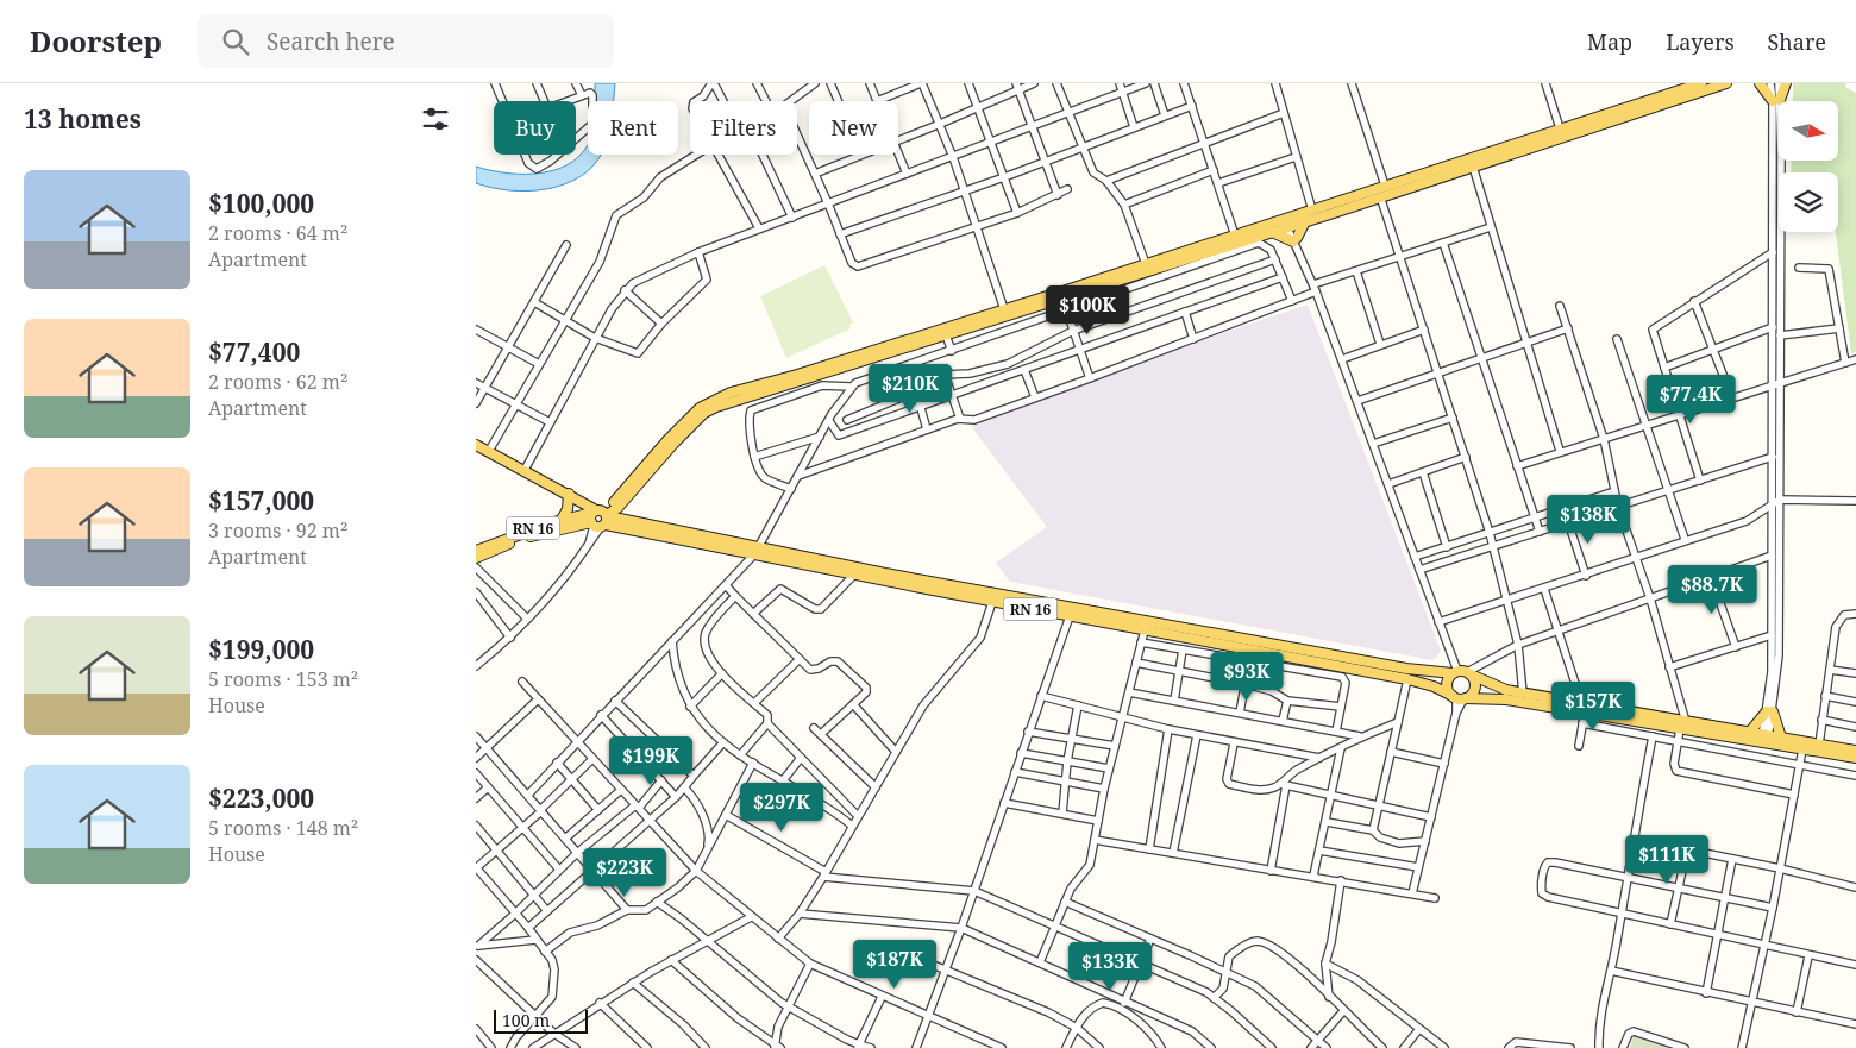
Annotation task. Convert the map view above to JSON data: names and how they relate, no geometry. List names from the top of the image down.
{
  "streets": {
    "main road": ["RN 16"]
  },
  "scale_bar": "100 m",
  "north": "right",
  "page": {
    "header": "Doorstep",
    "search": "Search here",
    "nav": ["Map", "Layers", "Share"],
    "heading": "13 homes",
    "chip": [
      "Buy",
      "Rent",
      "Filters",
      "New"
    ],
    "list": [
      {
        "name": "$100,000",
        "note": "2 rooms · 64 m² · Apartment"
      },
      {
        "name": "$77,400",
        "note": "2 rooms · 62 m² · Apartment"
      },
      {
        "name": "$157,000",
        "note": "3 rooms · 92 m² · Apartment"
      },
      {
        "name": "$199,000",
        "note": "5 rooms · 153 m² · House"
      },
      {
        "name": "$223,000",
        "note": "5 rooms · 148 m² · House"
      }
    ],
    "price": [
      "$100K",
      "$210K",
      "$77.4K",
      "$138K",
      "$88.7K",
      "$93K",
      "$157K",
      "$199K",
      "$297K",
      "$111K",
      "$223K",
      "$187K",
      "$133K"
    ],
    "scale": "100 m"
  }
}
